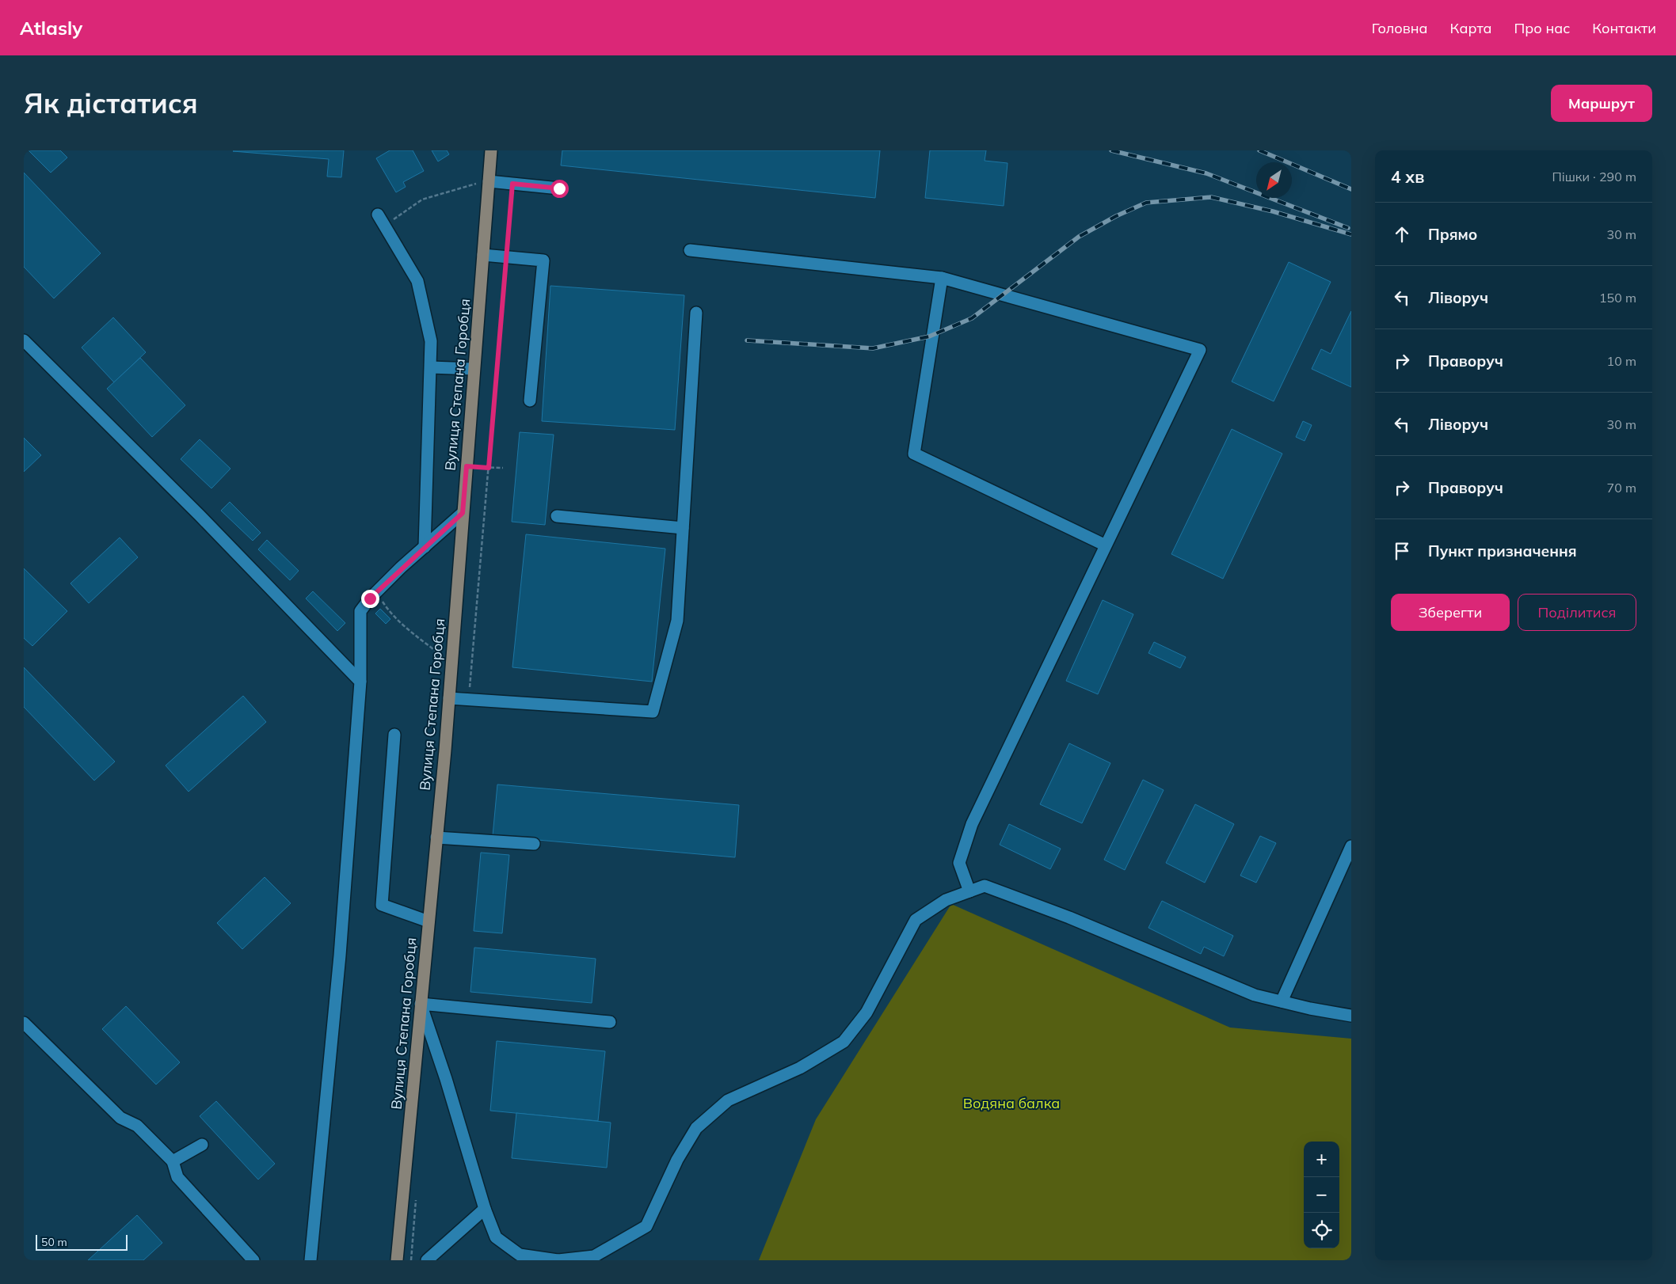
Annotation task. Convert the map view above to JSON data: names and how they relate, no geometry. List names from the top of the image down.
{
  "streets": {
    "main road": ["Вулиця Степана Горобця"]
  },
  "parks": ["Водяна балка"],
  "scale_bar": "50 m",
  "north": "bottom left",
  "page": {
    "header": "Atlasly",
    "nav": [
      "Головна",
      "Карта",
      "Про нас",
      "Контакти"
    ],
    "buttons": [
      "Маршрут",
      ["Зберегти", "Поділитися"]
    ],
    "title": "Як дістатися",
    "heading": ["4 хв", "Пішки · 290 m"],
    "list": [
      ["Прямо", "30 m"],
      ["Ліворуч", "150 m"],
      ["Праворуч", "10 m"],
      ["Ліворуч", "30 m"],
      ["Праворуч", "70 m"],
      "Пункт призначення"
    ],
    "map_buttons": ["+", "−"],
    "scale": "50 m"
  }
}
